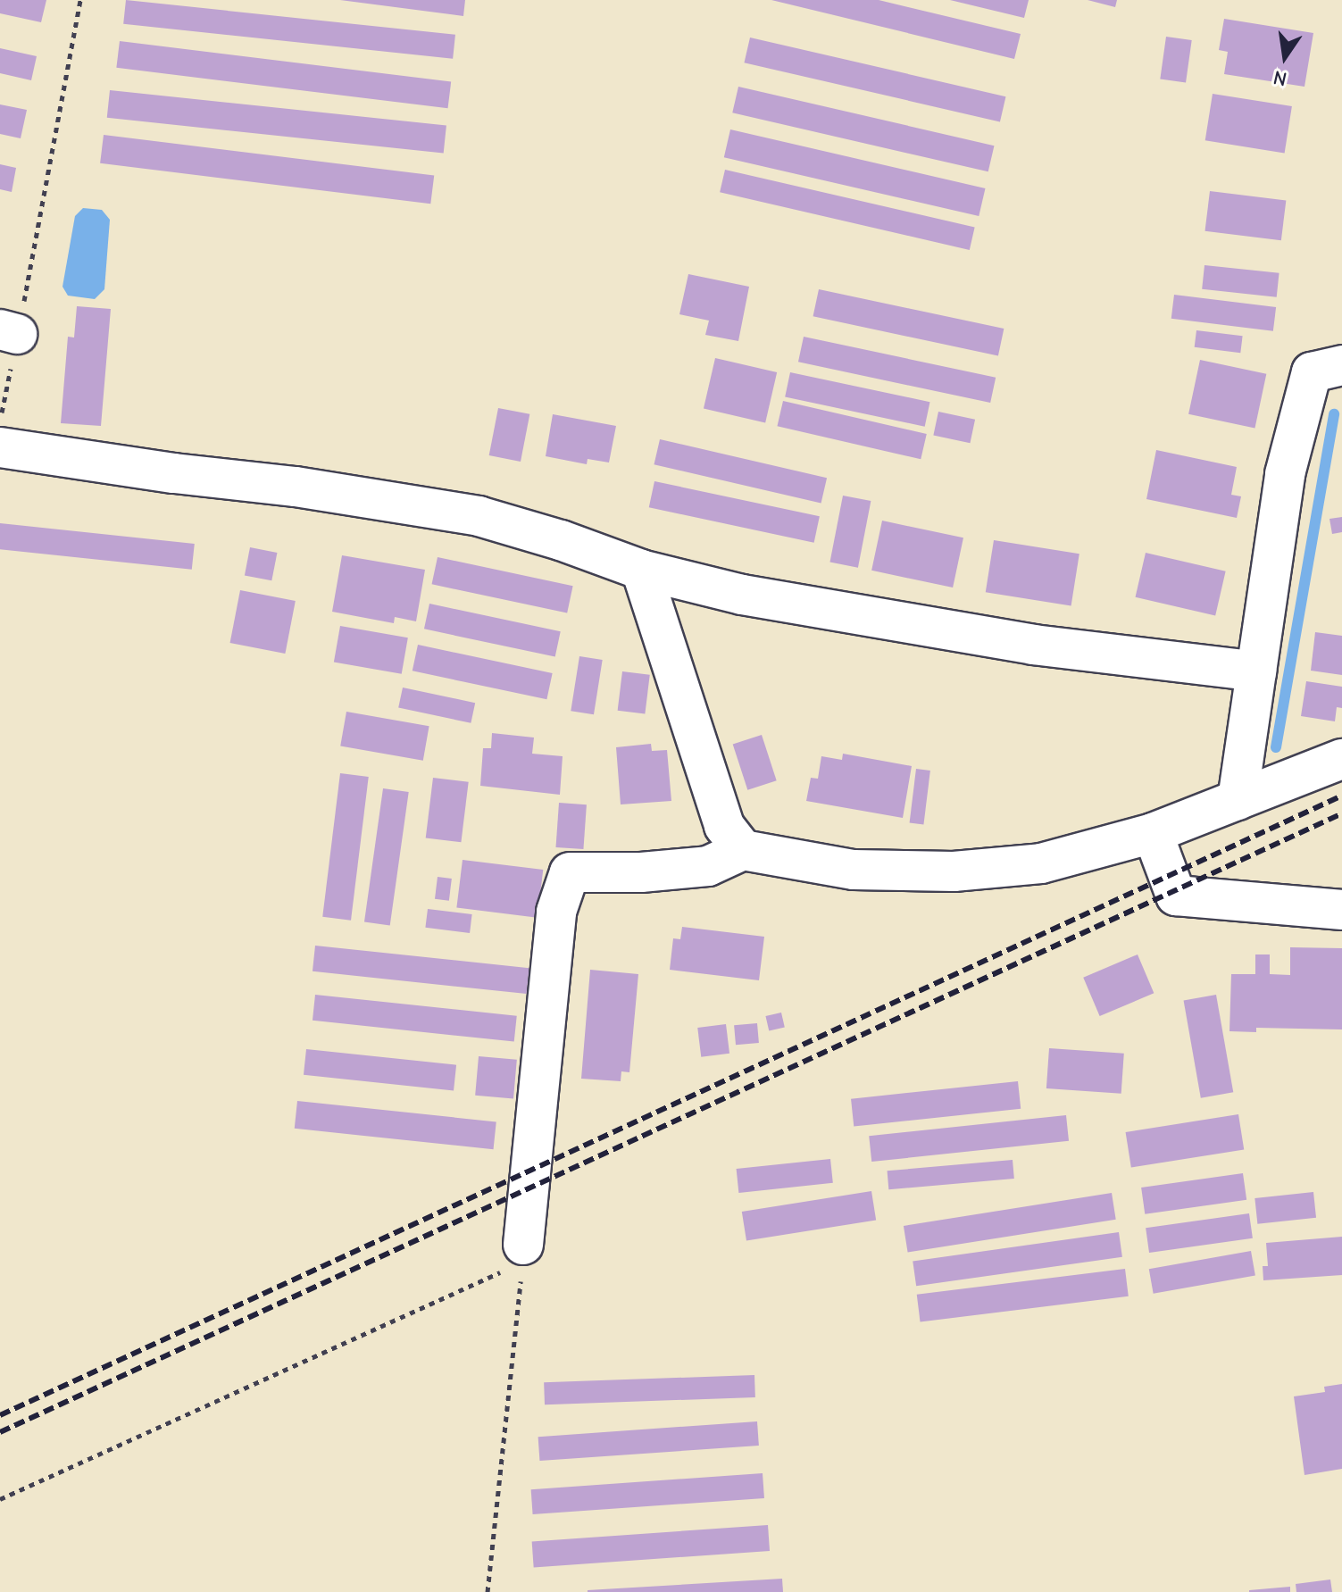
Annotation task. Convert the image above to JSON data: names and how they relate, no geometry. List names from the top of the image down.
{
  "north": "bottom"
}
